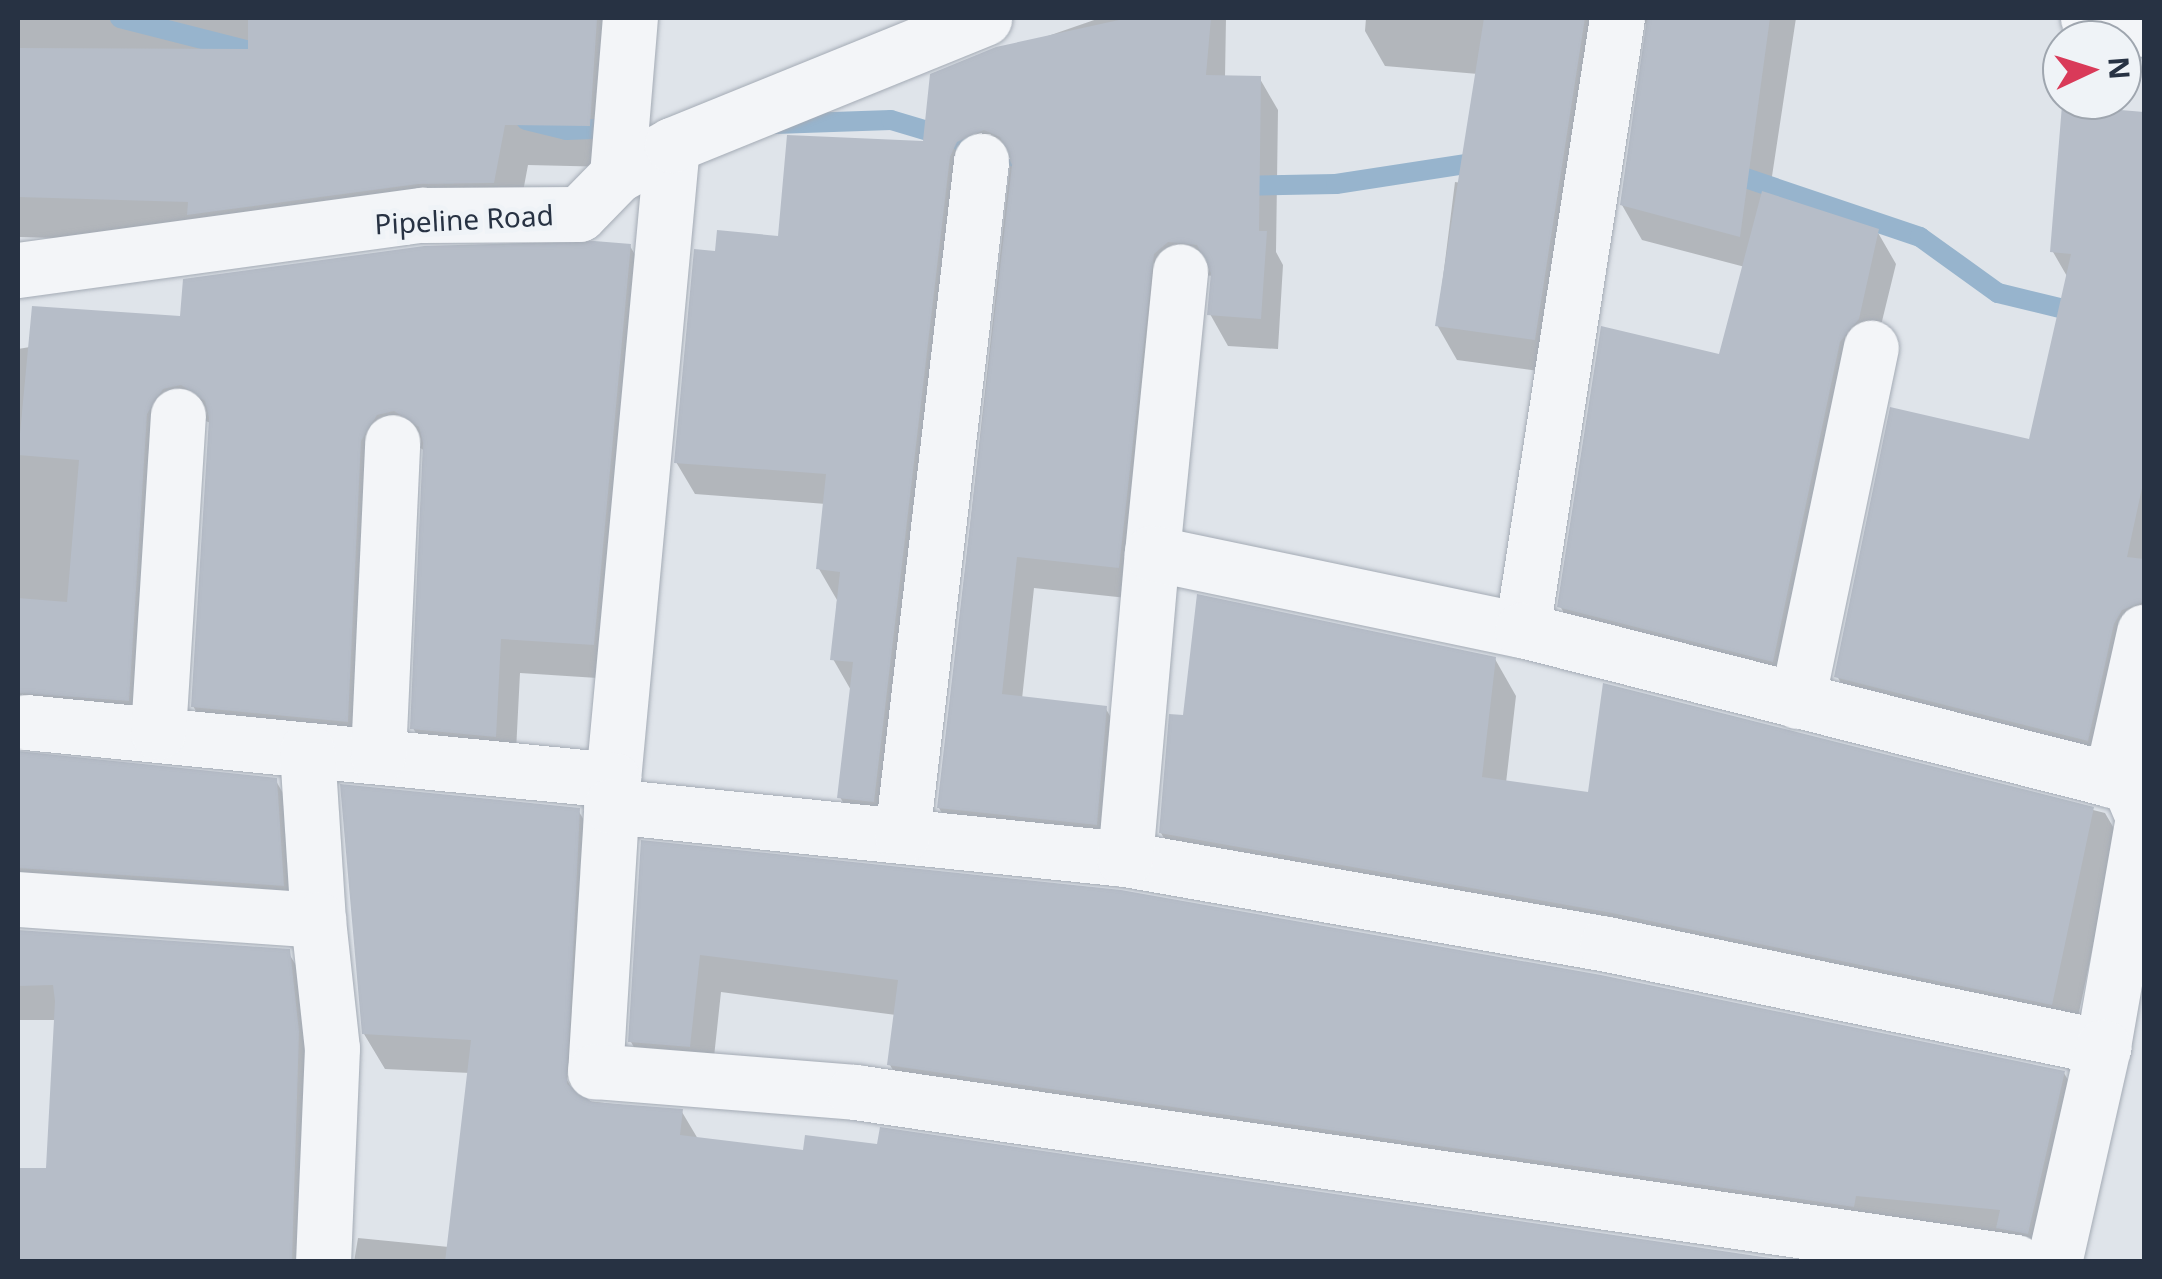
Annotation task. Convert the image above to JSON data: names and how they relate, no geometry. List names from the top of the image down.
{
  "streets": {
    "street": ["Pipeline Road"]
  },
  "north": "right"
}
